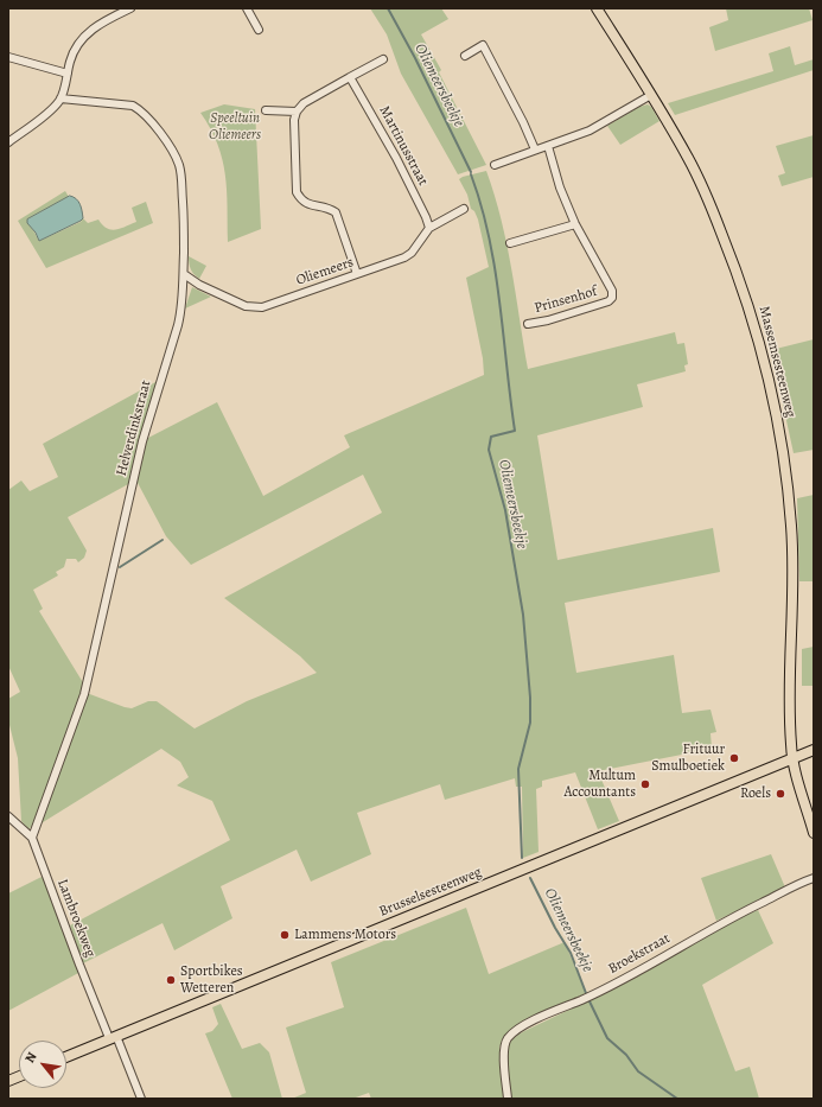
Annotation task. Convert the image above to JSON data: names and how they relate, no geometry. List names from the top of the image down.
{
  "streets": {
    "main road": ["Massemsesteenweg", "Brusselsesteenweg"],
    "street": [
      "Martinusstraat",
      "Oliemeers",
      "Prinsenhof",
      "Helverdinkstraat",
      "Lambroekweg",
      "Broekstraat"
    ]
  },
  "crossings": [
    ["Martinusstraat", "Oliemeers"],
    ["Oliemeers", "Helverdinkstraat"],
    ["Massemsesteenweg", "Brusselsesteenweg"],
    ["Helverdinkstraat", "Lambroekweg"],
    ["Brusselsesteenweg", "Lambroekweg"]
  ],
  "water": ["Oliemeersbeekje"],
  "parks": ["Speeltuin Oliemeers"],
  "places": [
    "Frituur Smulboetiek",
    "Multum Accountants",
    "Roels",
    "Lammens Motors",
    "Sportbikes Wetteren"
  ],
  "north": "top left"
}
